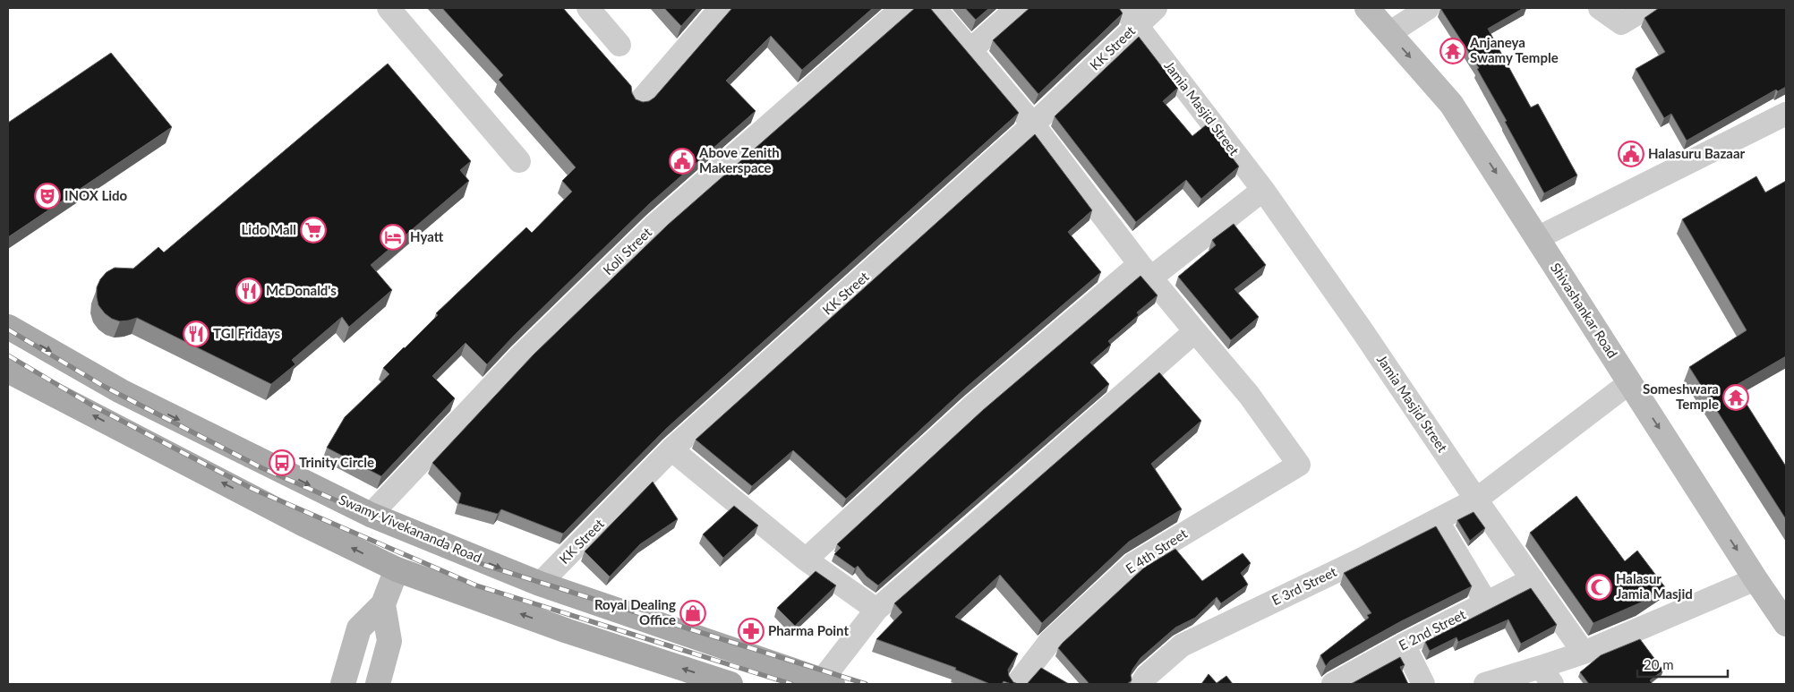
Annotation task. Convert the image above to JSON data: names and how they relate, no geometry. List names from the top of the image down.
{
  "streets": {
    "main road": ["Swamy Vivekananda Road"],
    "street": [
      "KK Street",
      "Jamia Masjid Street",
      "Koli Street",
      "Shivashankar Road",
      "E 4th Street",
      "E 3rd Street",
      "E 2nd Street"
    ]
  },
  "crossings": [
    ["KK Street", "Jamia Masjid Street"],
    ["KK Street", "Swamy Vivekananda Road"],
    ["Jamia Masjid Street", "E 3rd Street"],
    ["Jamia Masjid Street", "E 2nd Street"],
    ["Koli Street", "Swamy Vivekananda Road"],
    ["Shivashankar Road", "E 3rd Street"]
  ],
  "one_way": ["Shivashankar Road"],
  "places": {
    "temple": ["Anjaneya Swamy Temple", "Someshwara Temple"],
    "public building": ["Halasuru Bazaar", "Above Zenith Makerspace"],
    "theatre": ["INOX Lido"],
    "supermarket": ["Lido Mall"],
    "hotel": ["Hyatt"],
    "restaurant": ["McDonald's", "TGI Fridays"],
    "bus stop": ["Trinity Circle"],
    "mosque": ["Halasur Jamia Masjid"],
    "shop": ["Royal Dealing Office"],
    "pharmacy": ["Pharma Point"]
  },
  "scale_bar": "20 m"
}
